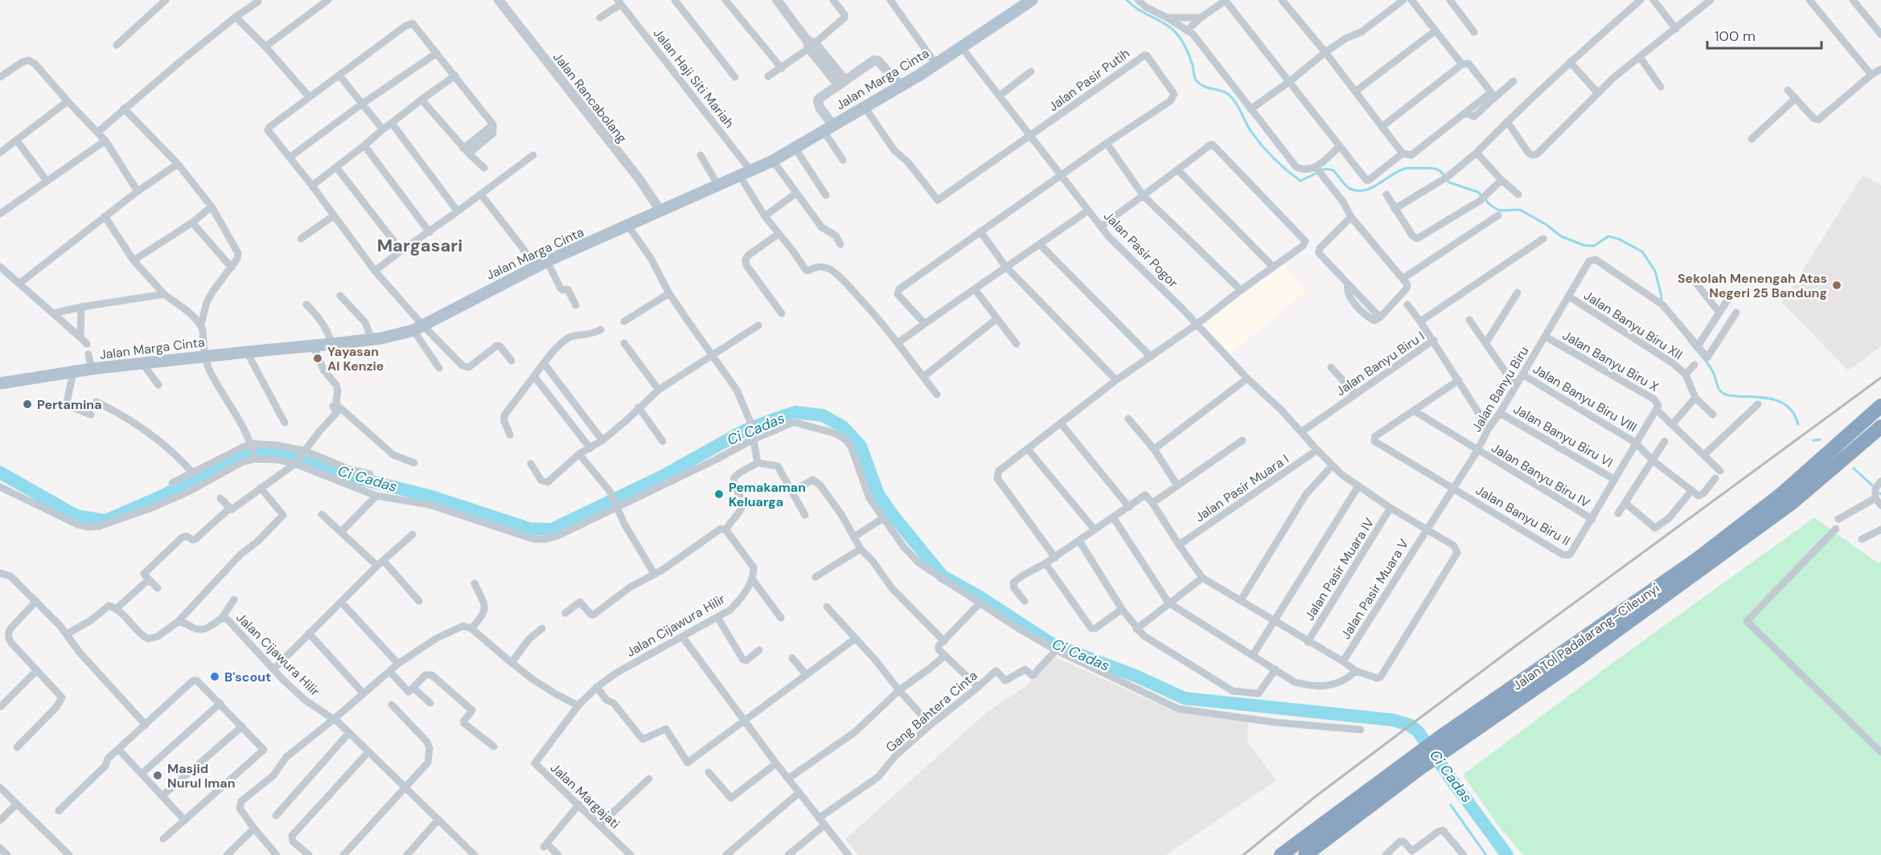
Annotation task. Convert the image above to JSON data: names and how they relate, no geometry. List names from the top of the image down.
{
  "streets": {
    "highway": ["Jalan Tol Padalarang–Cileunyi"],
    "main road": ["Jalan Marga Cinta"],
    "street": [
      "Jalan Haji Siti Mariah",
      "Jalan Pasir Putih",
      "Jalan Rancabolang",
      "Jalan Pasir Pogor",
      "Jalan Banyu Biru XII",
      "Jalan Banyu Biru X",
      "Jalan Banyu Biru I",
      "Jalan Banyu Biru",
      "Jalan Banyu Biru VIII",
      "Jalan Banyu Biru VI",
      "Jalan Banyu Biru IV",
      "Jalan Pasir Muara I",
      "Jalan Banyu Biru II",
      "Jalan Pasir Muara IV",
      "Jalan Pasir Muara V",
      "Jalan Cijawura Hilir",
      "Gang Bahtera Cinta",
      "Jalan Margajati"
    ]
  },
  "crossings": [
    ["Jalan Haji Siti Mariah", "Jalan Marga Cinta"],
    ["Jalan Marga Cinta", "Jalan Rancabolang"],
    ["Jalan Marga Cinta", "Jalan Pasir Pogor"],
    ["Jalan Pasir Putih", "Jalan Pasir Pogor"],
    ["Jalan Pasir Pogor", "Jalan Banyu Biru I"],
    ["Jalan Pasir Pogor", "Jalan Banyu Biru"],
    ["Jalan Pasir Pogor", "Jalan Pasir Muara I"],
    ["Jalan Pasir Pogor", "Jalan Pasir Muara IV"],
    ["Jalan Pasir Pogor", "Jalan Pasir Muara V"],
    ["Jalan Banyu Biru XII", "Jalan Banyu Biru"],
    ["Jalan Banyu Biru X", "Jalan Banyu Biru"],
    ["Jalan Banyu Biru X", "Jalan Banyu Biru II"],
    ["Jalan Banyu Biru I", "Jalan Banyu Biru"],
    ["Jalan Banyu Biru", "Jalan Banyu Biru VIII"],
    ["Jalan Banyu Biru", "Jalan Banyu Biru VI"],
    ["Jalan Banyu Biru", "Jalan Banyu Biru IV"],
    ["Jalan Banyu Biru", "Jalan Banyu Biru II"],
    ["Jalan Banyu Biru", "Jalan Pasir Muara V"],
    ["Jalan Banyu Biru VIII", "Jalan Banyu Biru II"],
    ["Jalan Banyu Biru VI", "Jalan Banyu Biru II"],
    ["Jalan Banyu Biru IV", "Jalan Banyu Biru II"],
    ["Jalan Cijawura Hilir", "Jalan Margajati"]
  ],
  "districts": ["Margasari"],
  "water": ["Ci Cadas"],
  "places": [
    "Sekolah Menengah Atas Negeri 25 Bandung",
    "Yayasan Al Kenzie",
    "Pertamina",
    "Pemakaman Keluarga",
    "B'scout",
    "Masjid Nurul Iman"
  ],
  "scale_bar": "100 m"
}
